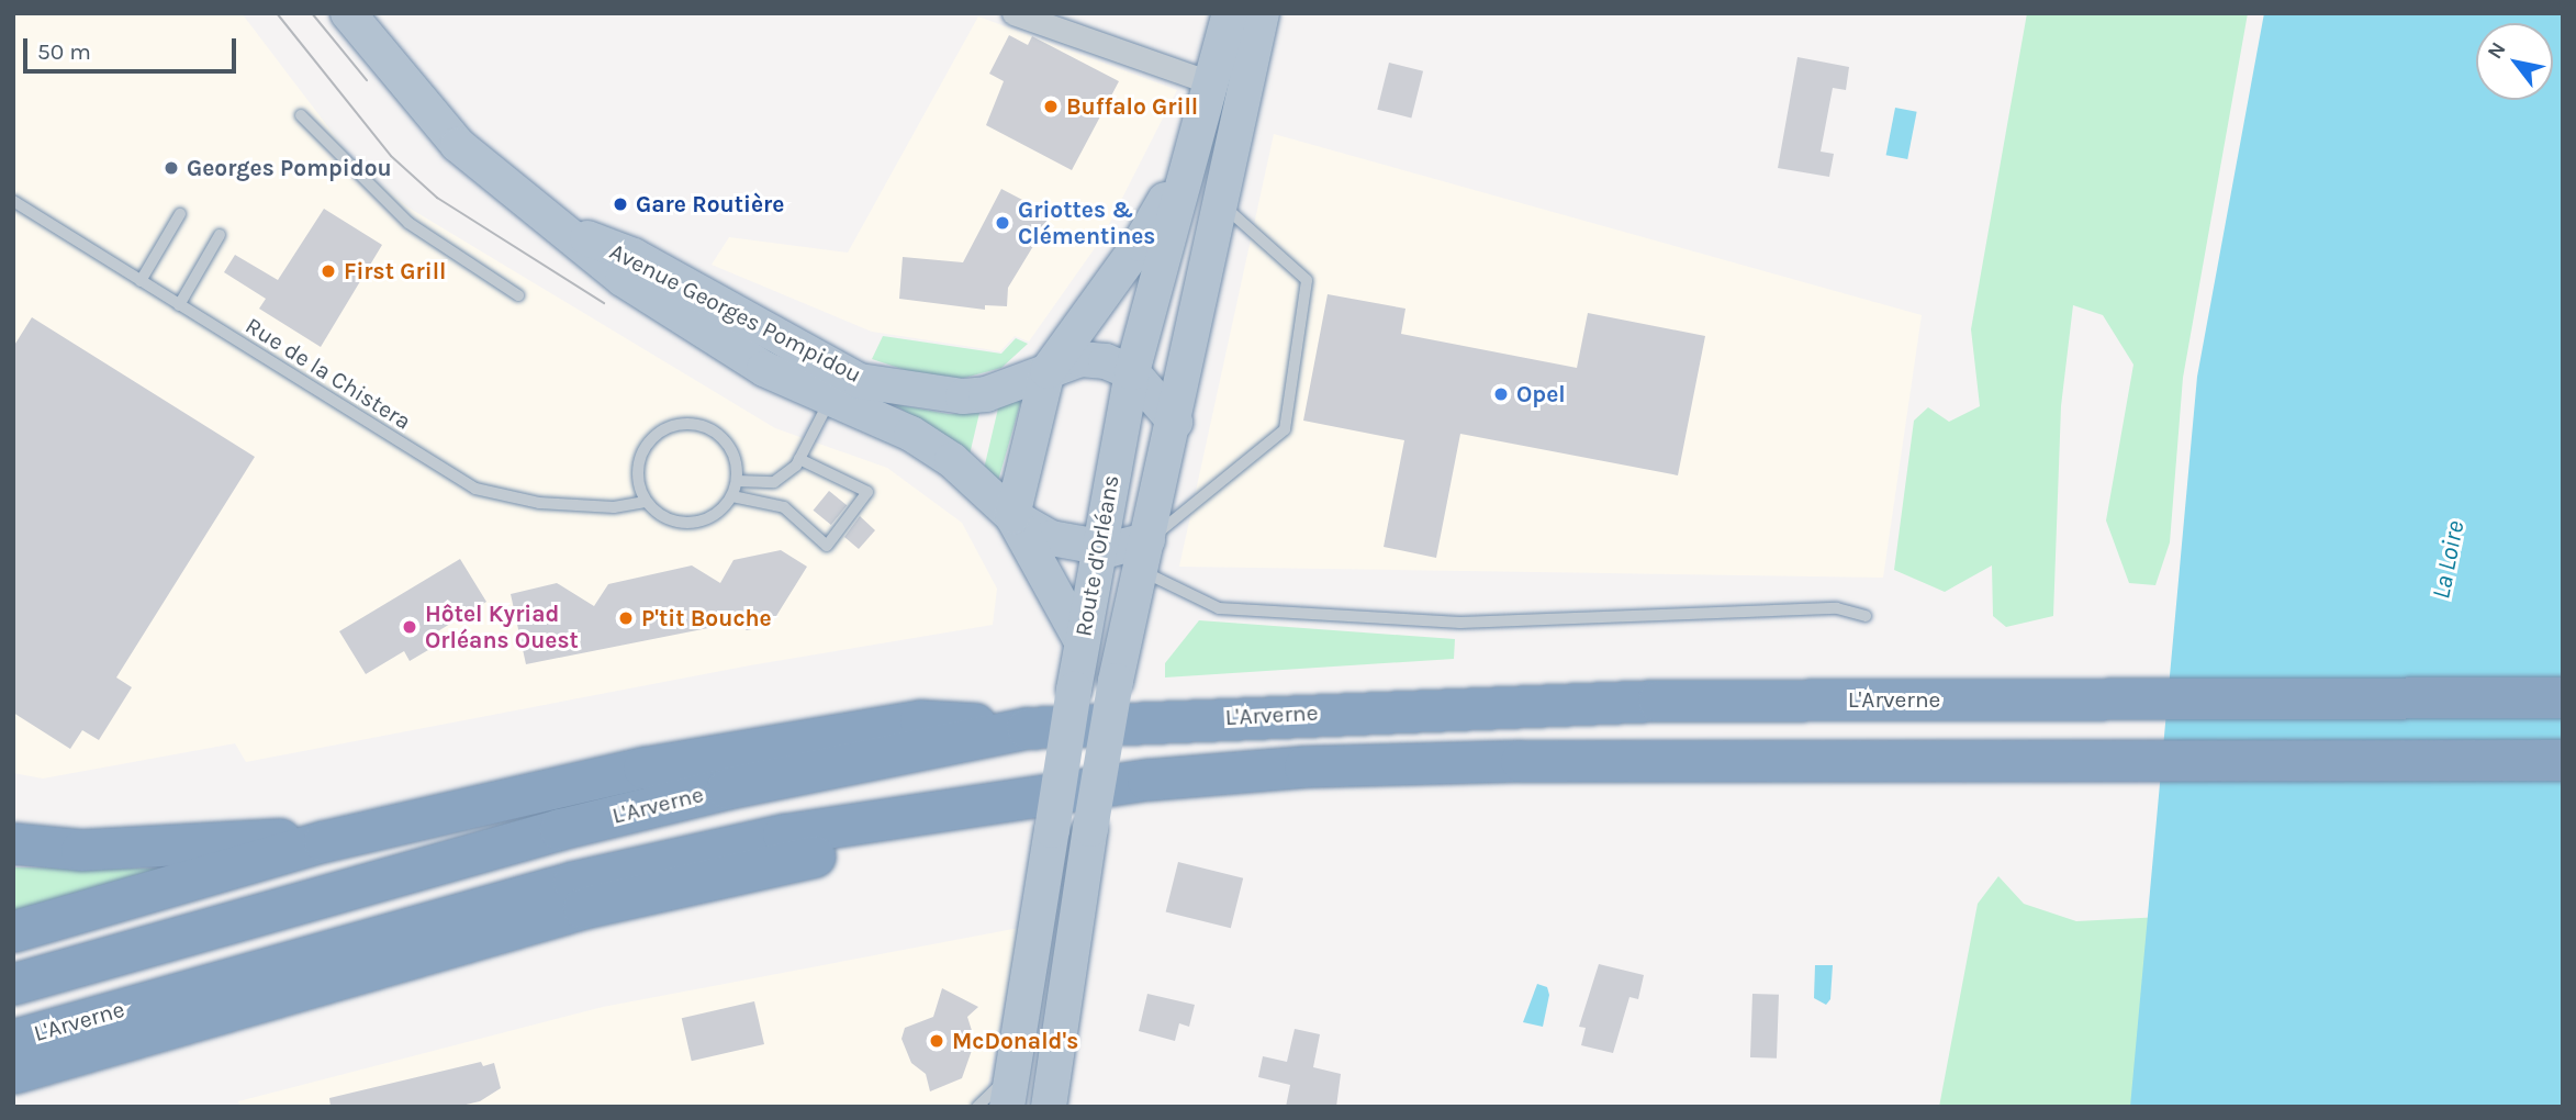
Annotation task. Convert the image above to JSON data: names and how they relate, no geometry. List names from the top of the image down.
{
  "streets": {
    "highway": ["L'Arverne"],
    "main road": ["Avenue Georges Pompidou", "Route d'Orléans"],
    "lane": ["Rue de la Chistera"]
  },
  "crossings": [
    ["Avenue Georges Pompidou", "Route d'Orléans"]
  ],
  "water": ["La Loire"],
  "places": [
    "Buffalo Grill",
    "Georges Pompidou",
    "Gare Routière",
    "Griottes & Clémentines",
    "First Grill",
    "Opel",
    "P'tit Bouche",
    "Hôtel Kyriad Orléans Ouest",
    "McDonald's"
  ],
  "scale_bar": "50 m",
  "north": "top left"
}
